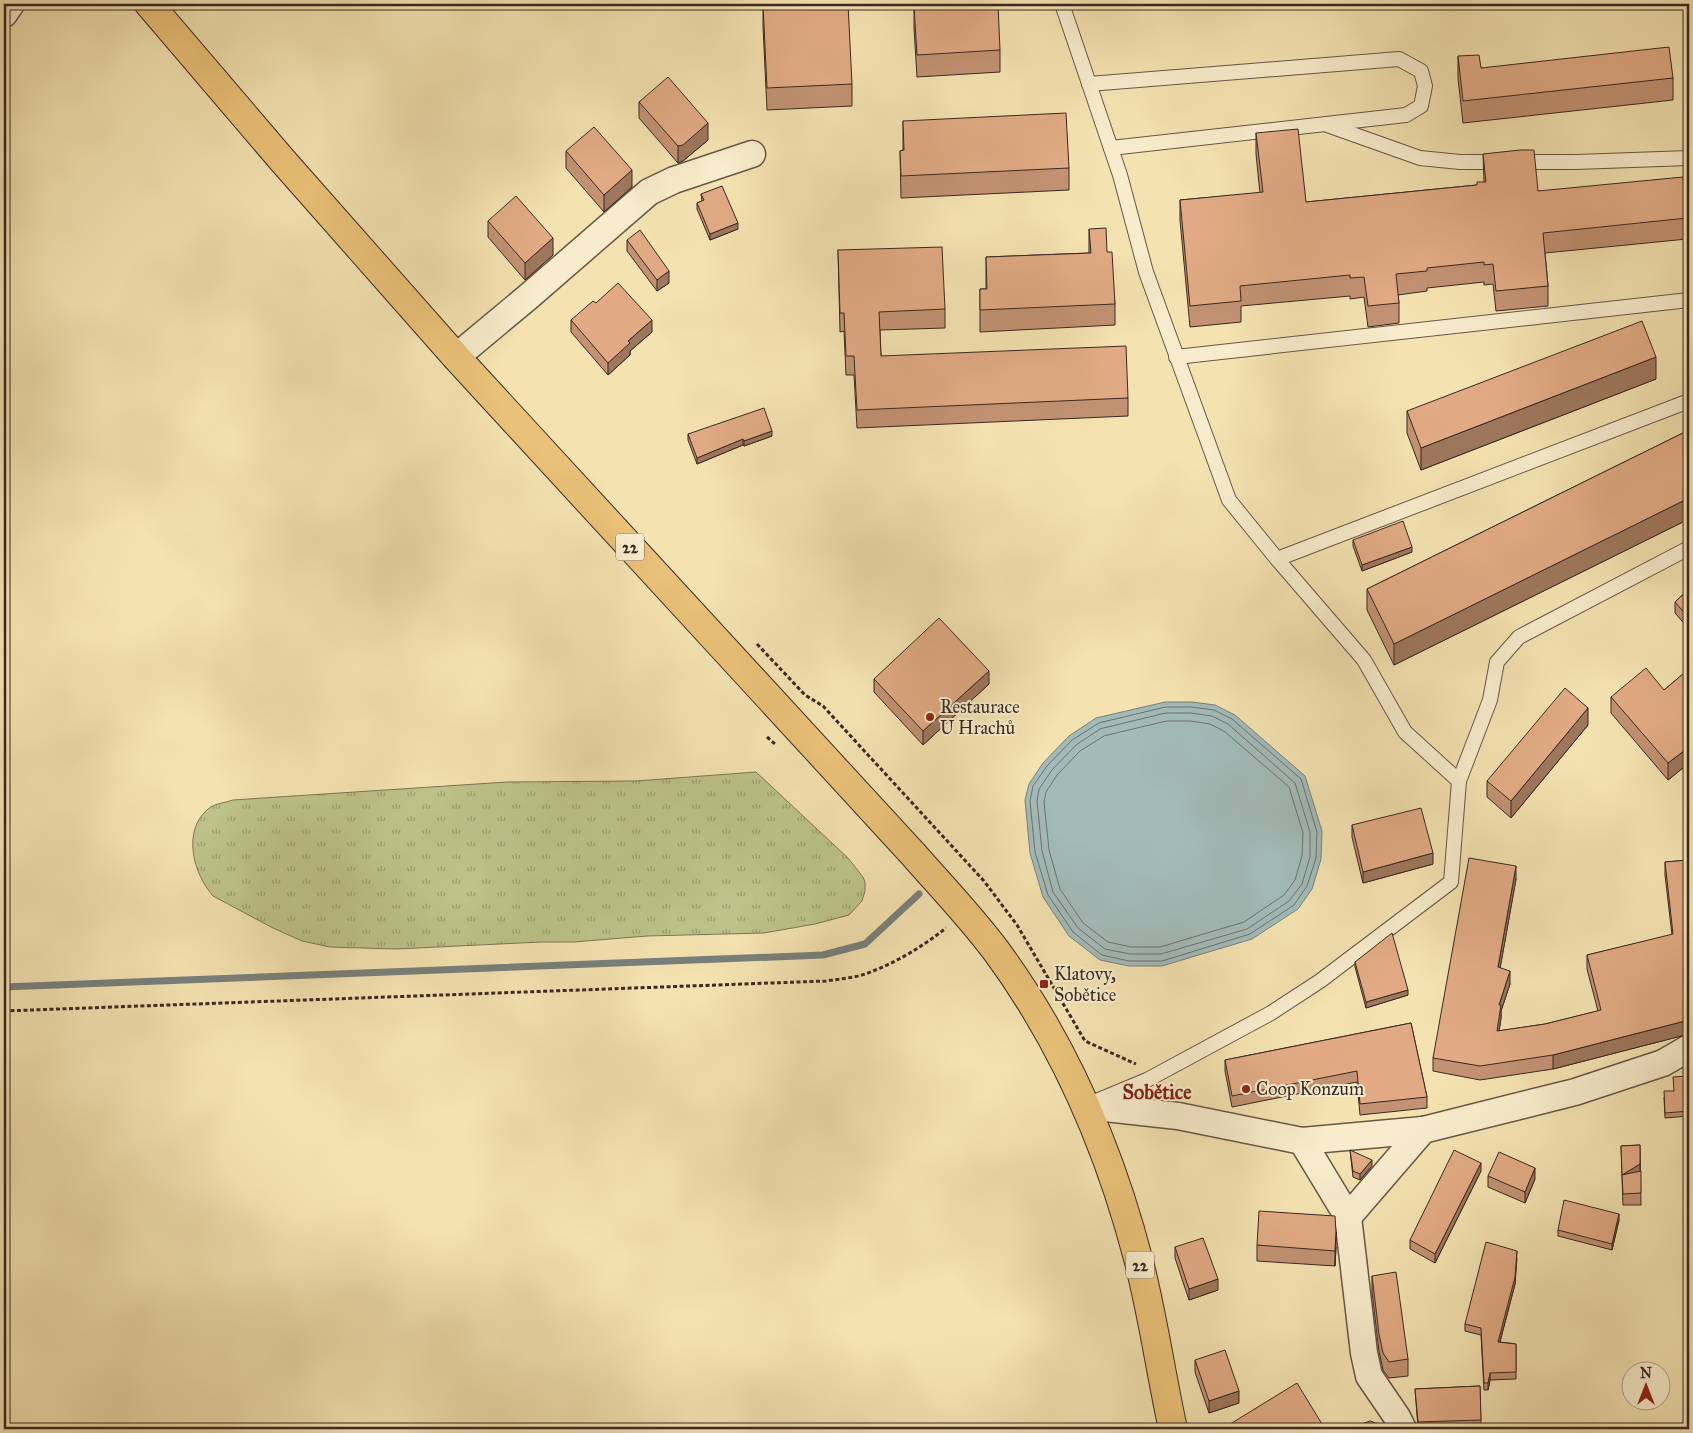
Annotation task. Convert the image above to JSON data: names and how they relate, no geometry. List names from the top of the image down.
{
  "streets": {
    "main road": ["22"]
  },
  "districts": ["Sobětice"],
  "places": {
    "other": ["Restaurace U Hrachů", "Coop Konzum"],
    "transit": ["Klatovy, Sobětice"]
  },
  "north": "top"
}
